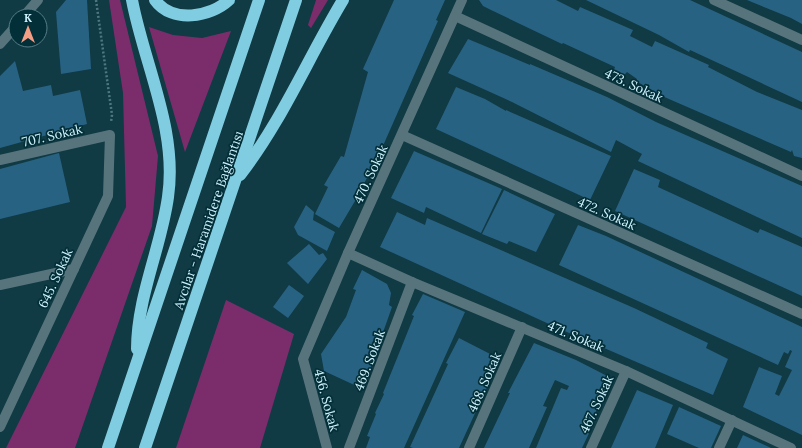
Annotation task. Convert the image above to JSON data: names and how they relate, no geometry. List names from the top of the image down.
{
  "streets": {
    "highway": ["Avcılar - Haramidere Bağlantısı"],
    "street": [
      "473. Sokak",
      "707. Sokak",
      "470. Sokak",
      "472. Sokak",
      "645. Sokak",
      "471. Sokak",
      "469. Sokak",
      "468. Sokak",
      "456. Sokak",
      "467. Sokak"
    ]
  },
  "crossings": [
    ["473. Sokak", "470. Sokak"],
    ["707. Sokak", "645. Sokak"],
    ["470. Sokak", "472. Sokak"],
    ["470. Sokak", "471. Sokak"],
    ["470. Sokak", "456. Sokak"],
    ["471. Sokak", "469. Sokak"],
    ["471. Sokak", "468. Sokak"],
    ["471. Sokak", "467. Sokak"]
  ],
  "north": "top"
}
